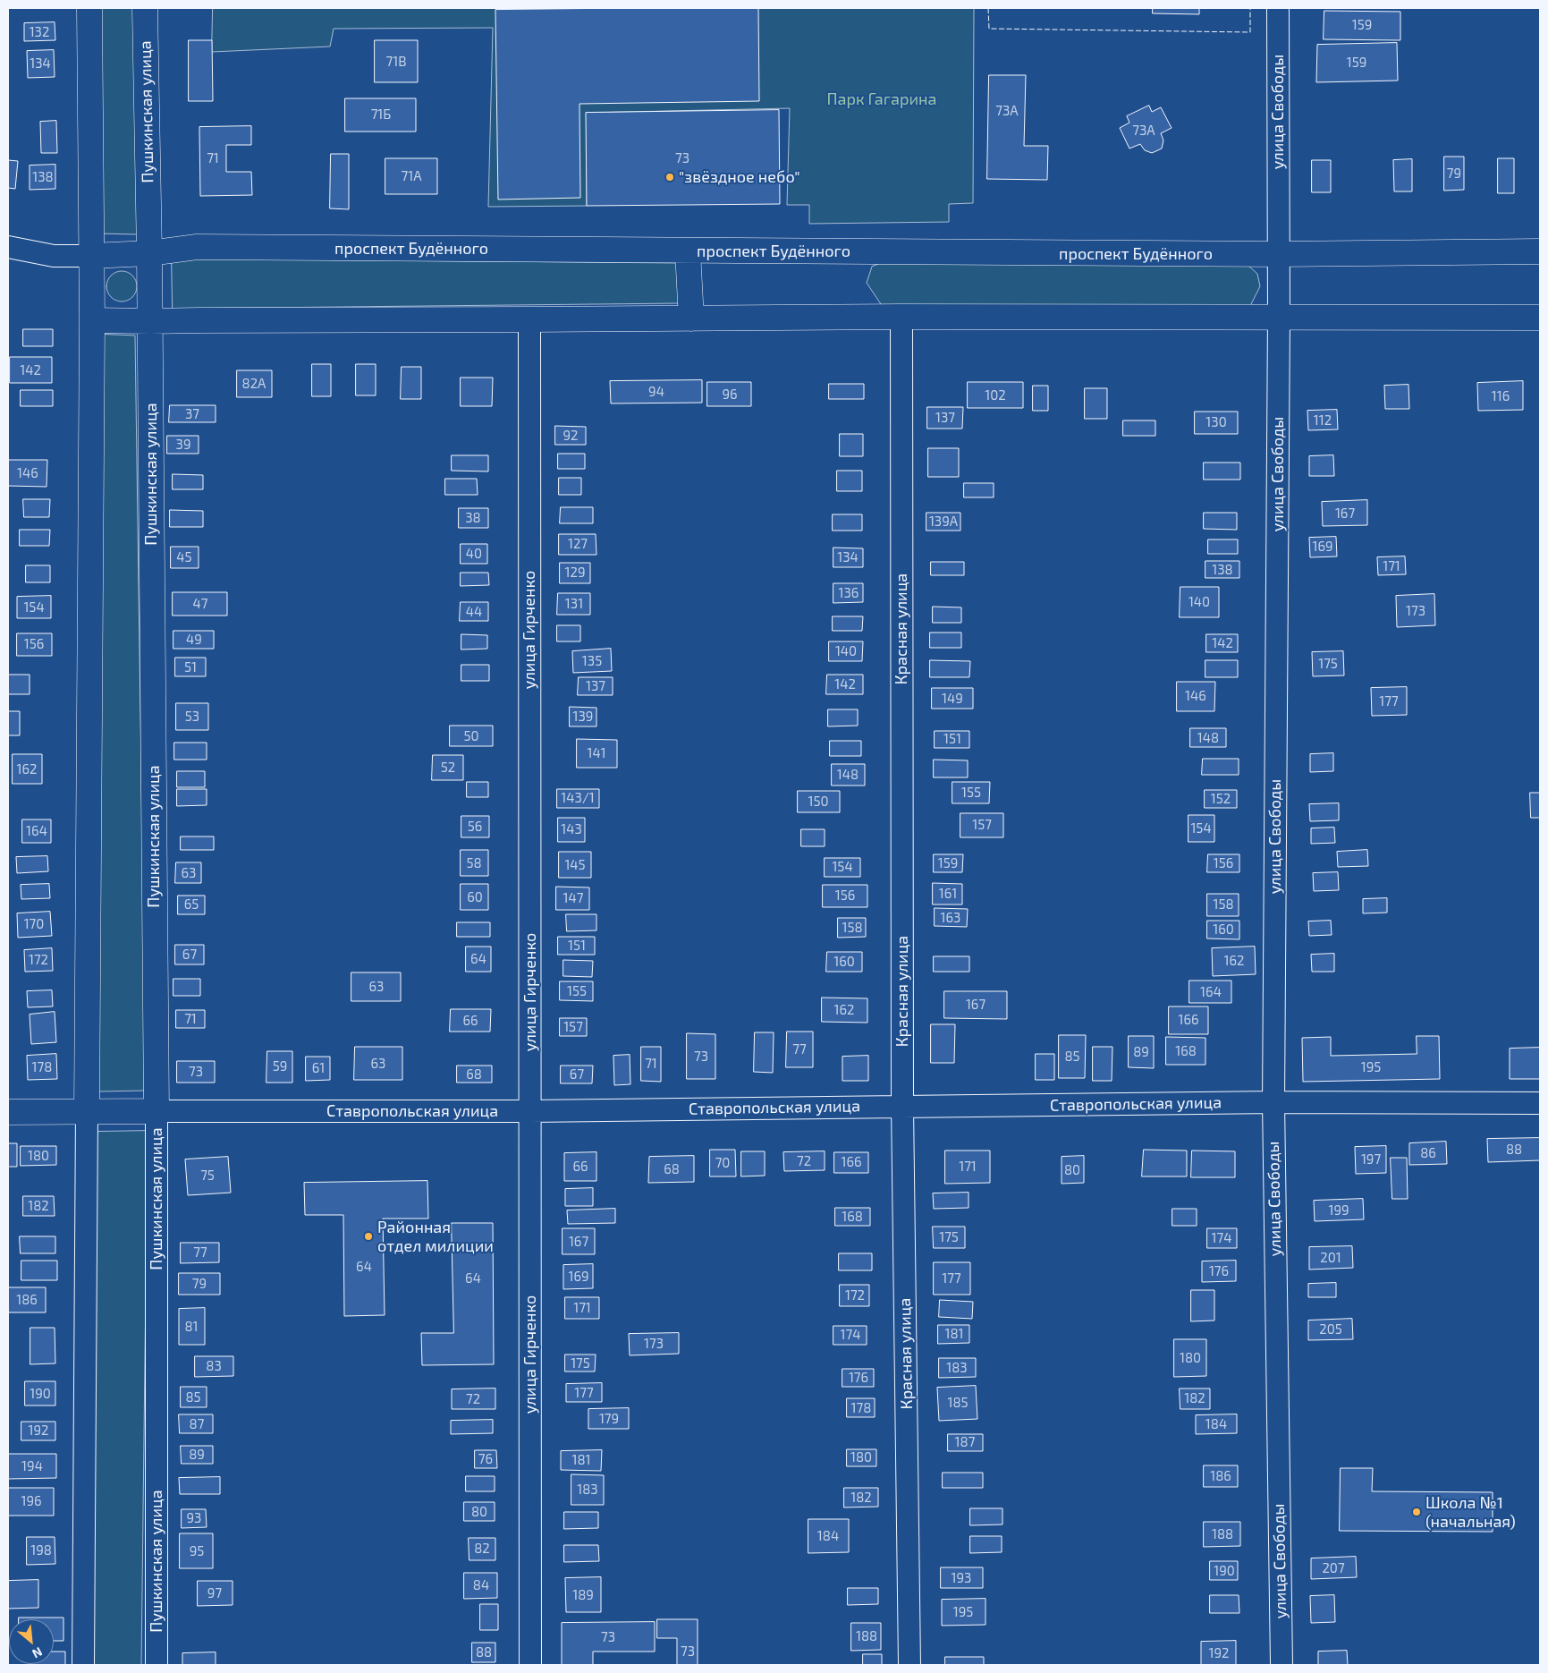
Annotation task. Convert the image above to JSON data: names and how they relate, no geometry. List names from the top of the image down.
{
  "streets": {
    "main road": ["Пушкинская улица", "проспект Будённого", "Ставропольская улица"],
    "street": ["улица Свободы", "Красная улица", "улица Гирченко"]
  },
  "crossings": [
    ["Пушкинская улица", "проспект Будённого"],
    ["Пушкинская улица", "Ставропольская улица"],
    ["улица Свободы", "проспект Будённого"],
    ["улица Свободы", "Ставропольская улица"],
    ["Красная улица", "Ставропольская улица"],
    ["улица Гирченко", "Ставропольская улица"]
  ],
  "parks": ["Парк Гагарина"],
  "places": ["\"звёздное небо\"", "Районная отдел милиции", "Школа №1 (начальная)"],
  "house_numbers": [
    "159",
    "132",
    "71В",
    "159",
    "134",
    "73А",
    "71Б",
    "73А",
    "71",
    "73",
    "79",
    "71А",
    "138",
    "142",
    "82А",
    "94",
    "96",
    "102",
    "116",
    "37",
    "137",
    "112",
    "130",
    "92",
    "39",
    "146",
    "167",
    "38",
    "139А",
    "127",
    "169",
    "40",
    "45",
    "134",
    "171",
    "138",
    "129",
    "136",
    "140",
    "47",
    "131",
    "154",
    "173",
    "44",
    "49",
    "142",
    "156",
    "140",
    "135",
    "175",
    "51",
    "142",
    "137",
    "146",
    "149",
    "177",
    "53",
    "139",
    "50",
    "148",
    "151",
    "141",
    "52",
    "162",
    "148",
    "155",
    "143/1",
    "152",
    "150",
    "157",
    "56",
    "154",
    "143",
    "164",
    "58",
    "159",
    "156",
    "145",
    "154",
    "63",
    "161",
    "156",
    "60",
    "147",
    "65",
    "158",
    "163",
    "170",
    "158",
    "160",
    "151",
    "67",
    "64",
    "172",
    "162",
    "160",
    "63",
    "155",
    "164",
    "167",
    "162",
    "71",
    "166",
    "66",
    "157",
    "77",
    "168",
    "89",
    "73",
    "85",
    "63",
    "71",
    "59",
    "178",
    "195",
    "61",
    "73",
    "68",
    "67",
    "88",
    "86",
    "180",
    "197",
    "72",
    "166",
    "70",
    "66",
    "171",
    "68",
    "80",
    "75",
    "182",
    "199",
    "168",
    "175",
    "174",
    "167",
    "77",
    "201",
    "64",
    "176",
    "169",
    "64",
    "177",
    "79",
    "172",
    "186",
    "171",
    "81",
    "205",
    "181",
    "174",
    "173",
    "180",
    "175",
    "83",
    "183",
    "176",
    "177",
    "190",
    "85",
    "182",
    "72",
    "185",
    "178",
    "179",
    "87",
    "184",
    "192",
    "187",
    "89",
    "180",
    "76",
    "181",
    "194",
    "186",
    "183",
    "182",
    "196",
    "80",
    "93",
    "188",
    "184",
    "82",
    "198",
    "95",
    "207",
    "190",
    "193",
    "84",
    "97",
    "189",
    "195",
    "188",
    "73",
    "73",
    "88",
    "192"
  ],
  "north": "bottom right"
}
